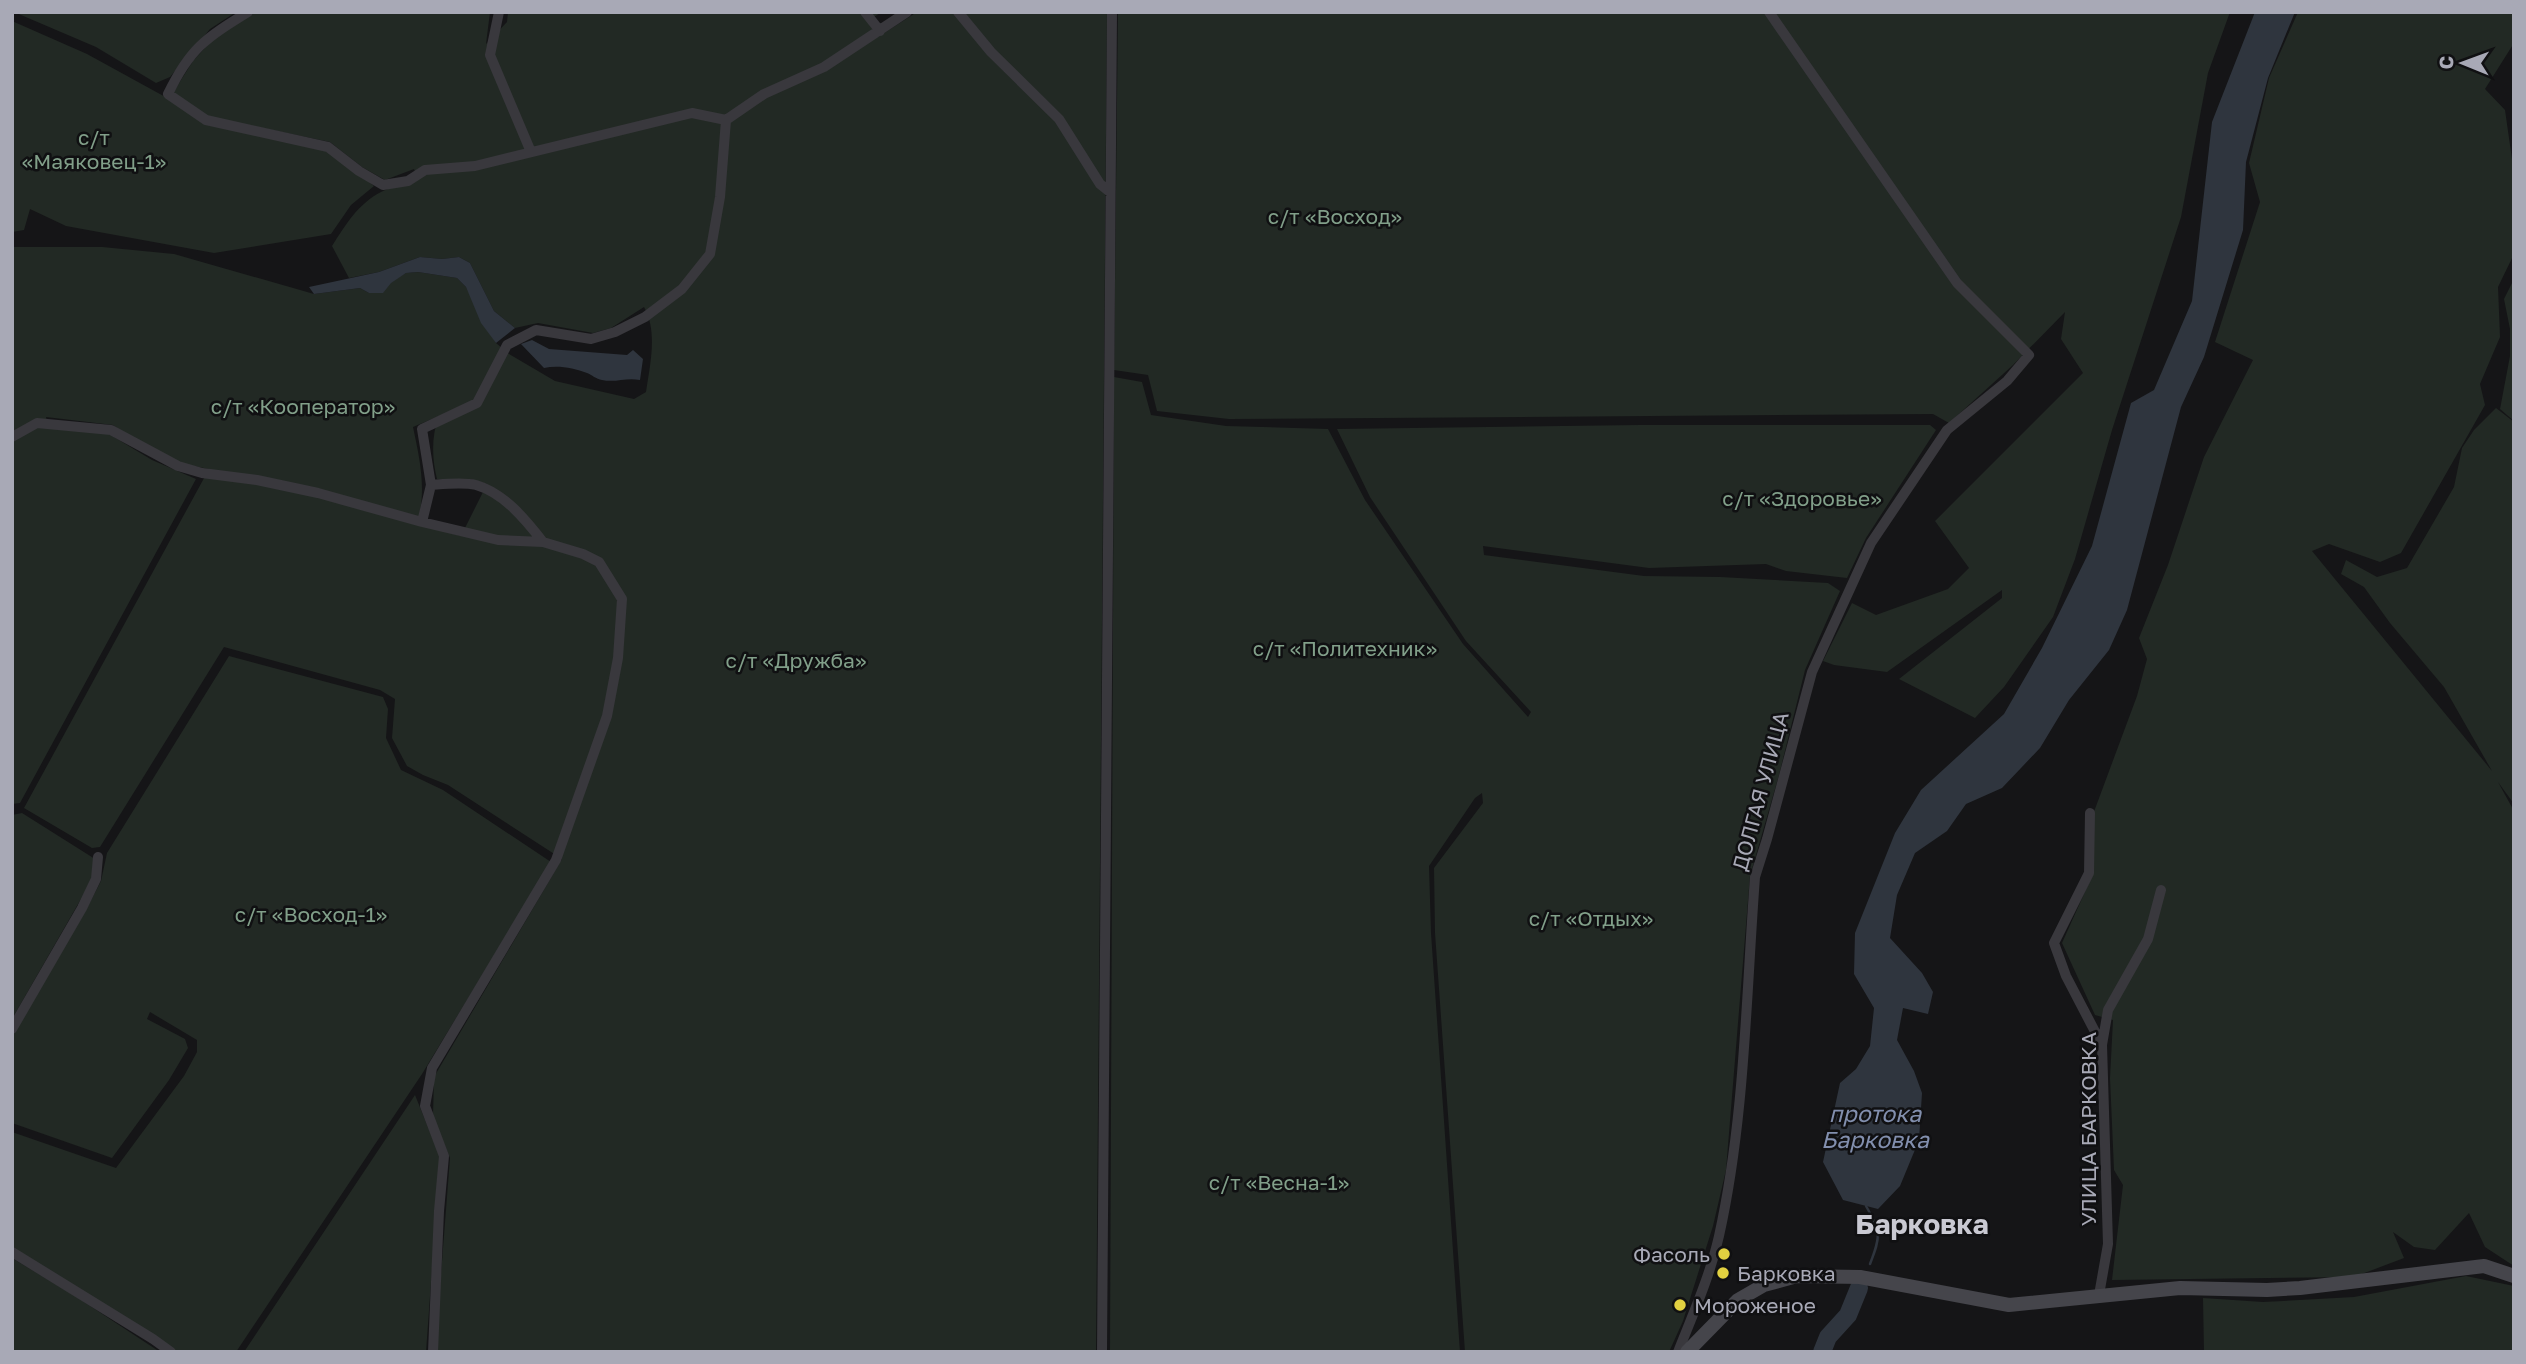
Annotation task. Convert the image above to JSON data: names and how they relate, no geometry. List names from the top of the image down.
{
  "streets": {
    "street": ["ДОЛГАЯ УЛИЦА", "УЛИЦА БАРКОВКА"]
  },
  "districts": ["Барковка"],
  "water": ["протока Барковка"],
  "parks": [
    "с/т «Маяковец-1»",
    "с/т «Восход»",
    "с/т «Кооператор»",
    "с/т «Здоровье»",
    "с/т «Политехник»",
    "с/т «Дружба»",
    "с/т «Восход-1»",
    "с/т «Отдых»",
    "с/т «Весна-1»"
  ],
  "places": ["Фасоль", "Барковка", "Мороженое"],
  "north": "left"
}
